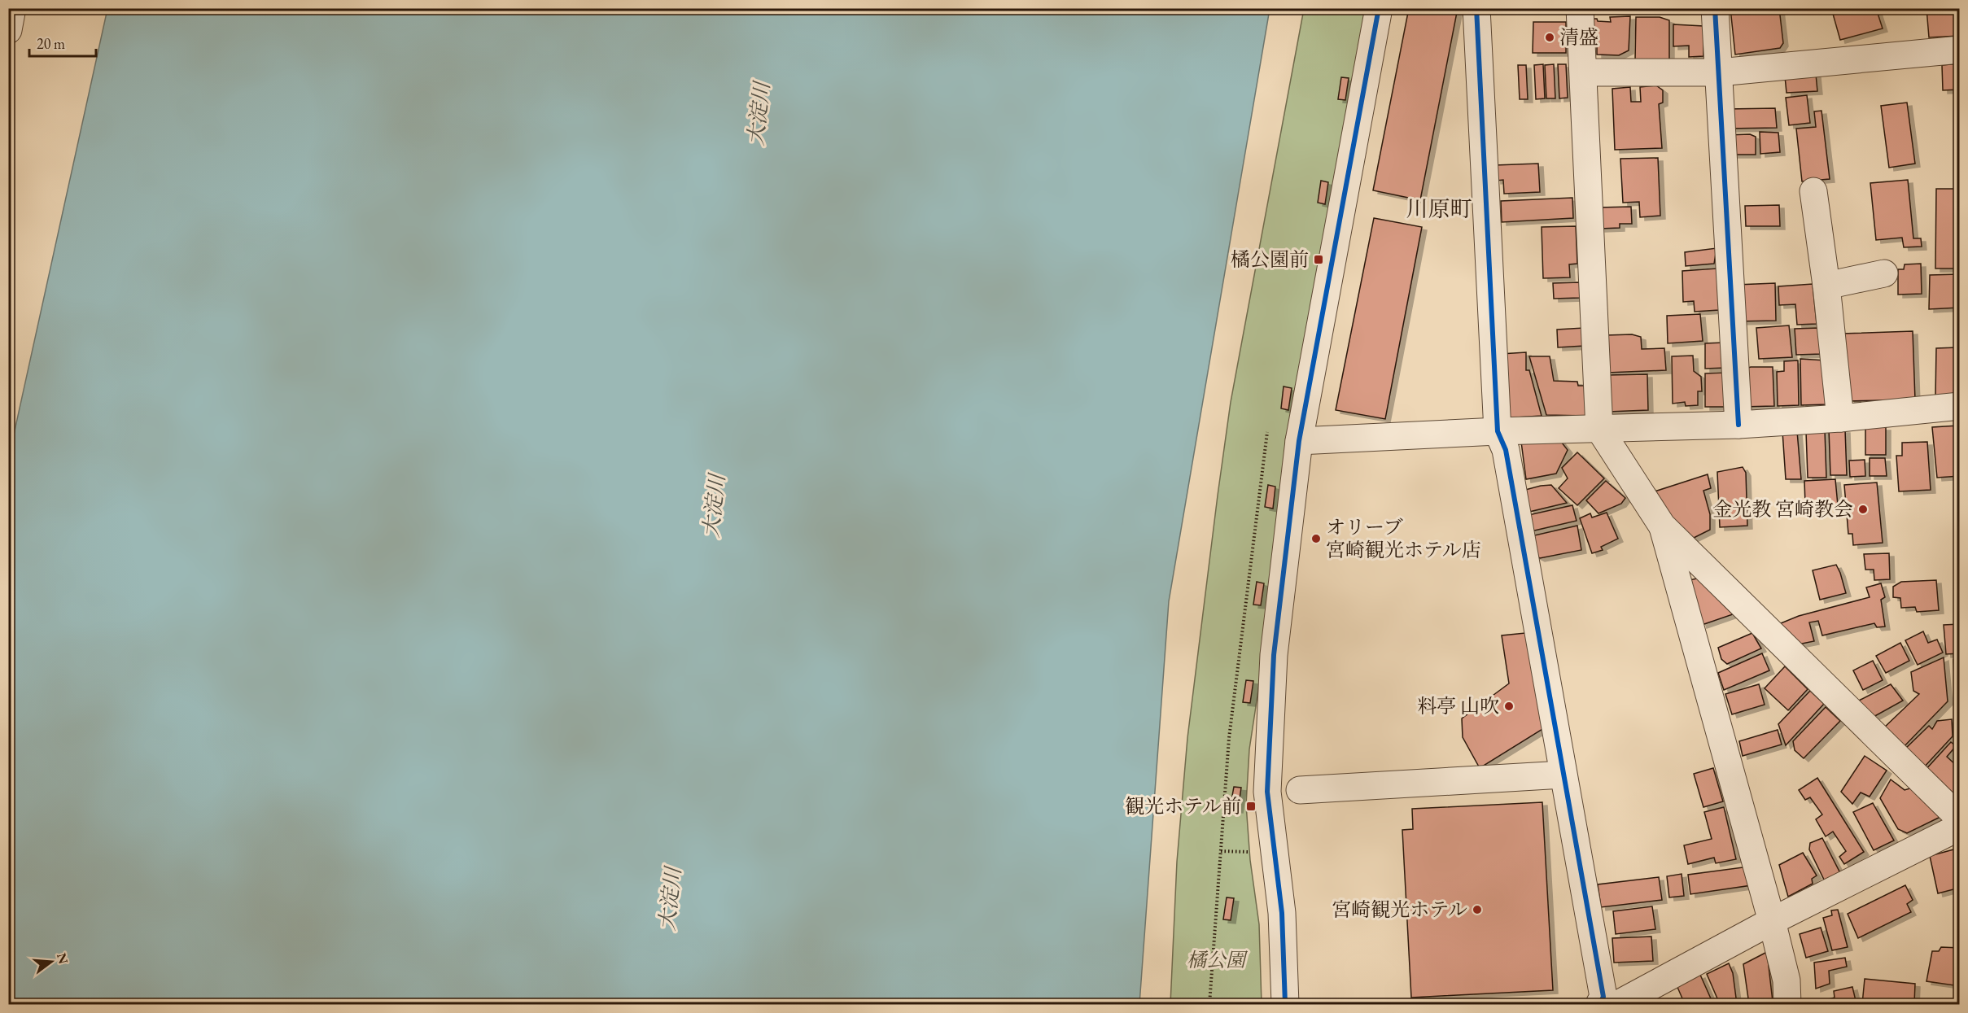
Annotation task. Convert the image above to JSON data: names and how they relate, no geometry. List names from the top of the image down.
{
  "districts": ["川原町"],
  "water": ["大淀川"],
  "parks": ["橘公園"],
  "places": {
    "other": [
      "清盛",
      "金光教 宮崎教会",
      "オリーブ 宮崎観光ホテル店",
      "料亭 山吹",
      "宮崎観光ホテル"
    ],
    "transit": ["橘公園前", "観光ホテル前"]
  },
  "scale_bar": "20 m",
  "north": "right"
}
